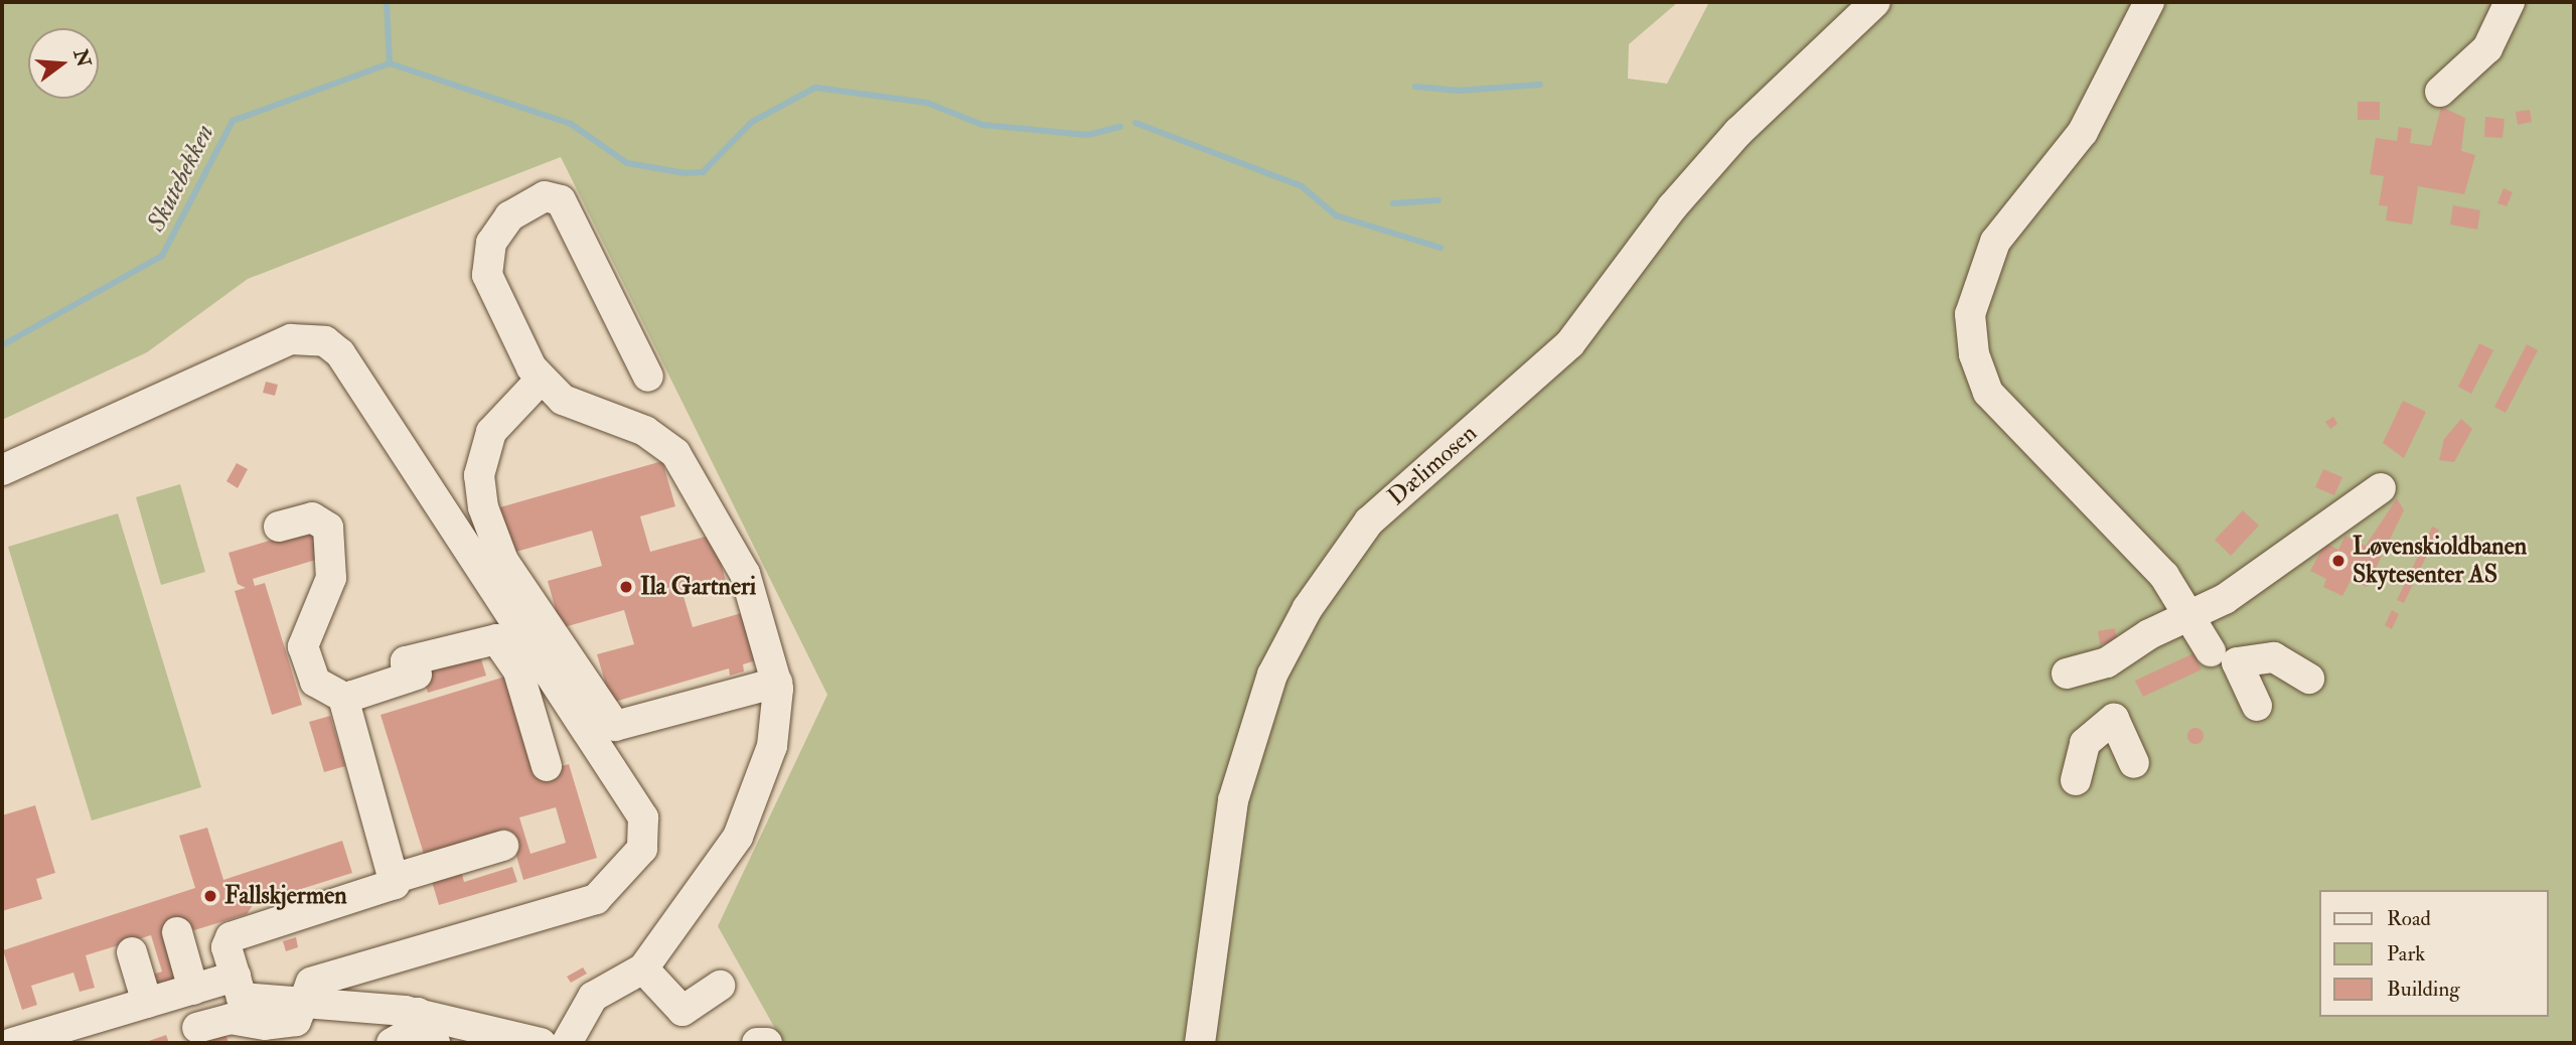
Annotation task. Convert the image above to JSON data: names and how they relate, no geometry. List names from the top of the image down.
{
  "streets": {
    "street": ["Dælimosen"]
  },
  "water": ["Skutebekken"],
  "places": ["Løvenskioldbanen Skytesenter AS", "Ila Gartneri", "Fallskjermen"],
  "legend": ["Road", "Park", "Building"],
  "north": "right"
}
